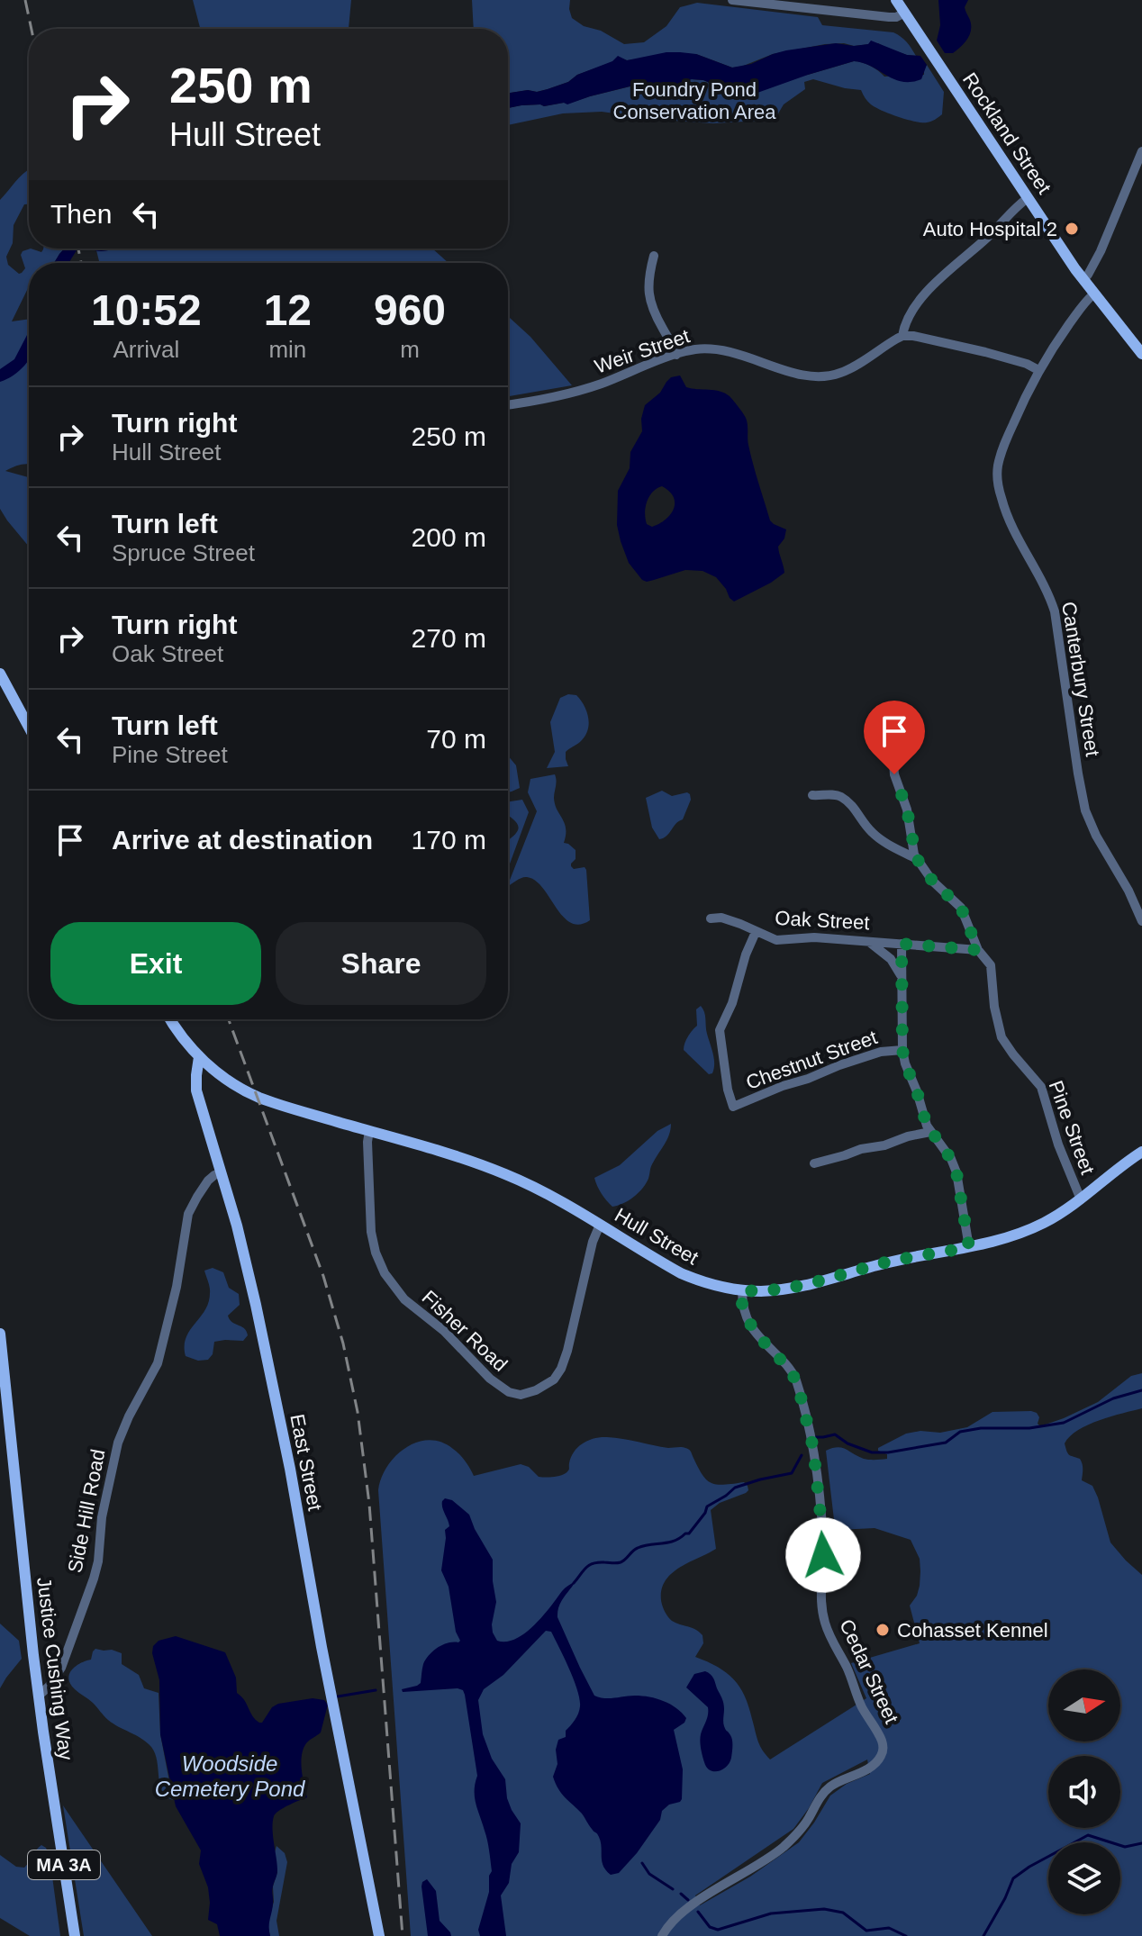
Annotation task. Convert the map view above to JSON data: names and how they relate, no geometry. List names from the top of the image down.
{
  "streets": {
    "main road": [
      "Rockland Street",
      "Hull Street",
      "East Street",
      "Justice Cushing Way",
      "MA 3A"
    ],
    "street": [
      "Weir Street",
      "Canterbury Street",
      "Oak Street",
      "Chestnut Street",
      "Pine Street",
      "Fisher Road",
      "Side Hill Road",
      "Cedar Street"
    ]
  },
  "crossings": [
    ["Rockland Street", "Canterbury Street"],
    ["Oak Street", "Chestnut Street"],
    ["Oak Street", "Pine Street"],
    ["Pine Street", "Hull Street"],
    ["Hull Street", "Fisher Road"],
    ["Hull Street", "East Street"],
    ["Hull Street", "Cedar Street"],
    ["East Street", "Side Hill Road"],
    ["Side Hill Road", "Justice Cushing Way"]
  ],
  "water": ["Woodside Cemetery Pond"],
  "parks": ["Foundry Pond Conservation Area"],
  "places": ["Auto Hospital 2", "Cohasset Kennel"],
  "north": "right",
  "page": {
    "turn": ["250 m", "Hull Street"],
    "then": "Then",
    "eta": [
      "10:52",
      "Arrival",
      "12",
      "min",
      "960",
      "m"
    ],
    "list": [
      {
        "name": "Turn right",
        "note": "Hull Street",
        "value": "250 m"
      },
      {
        "name": "Turn left",
        "note": "Spruce Street",
        "value": "200 m"
      },
      {
        "name": "Turn right",
        "note": "Oak Street",
        "value": "270 m"
      },
      {
        "name": "Turn left",
        "note": "Pine Street",
        "value": "70 m"
      },
      {
        "name": "Arrive at destination",
        "value": "170 m"
      }
    ],
    "buttons": ["Exit", "Share"]
  }
}
